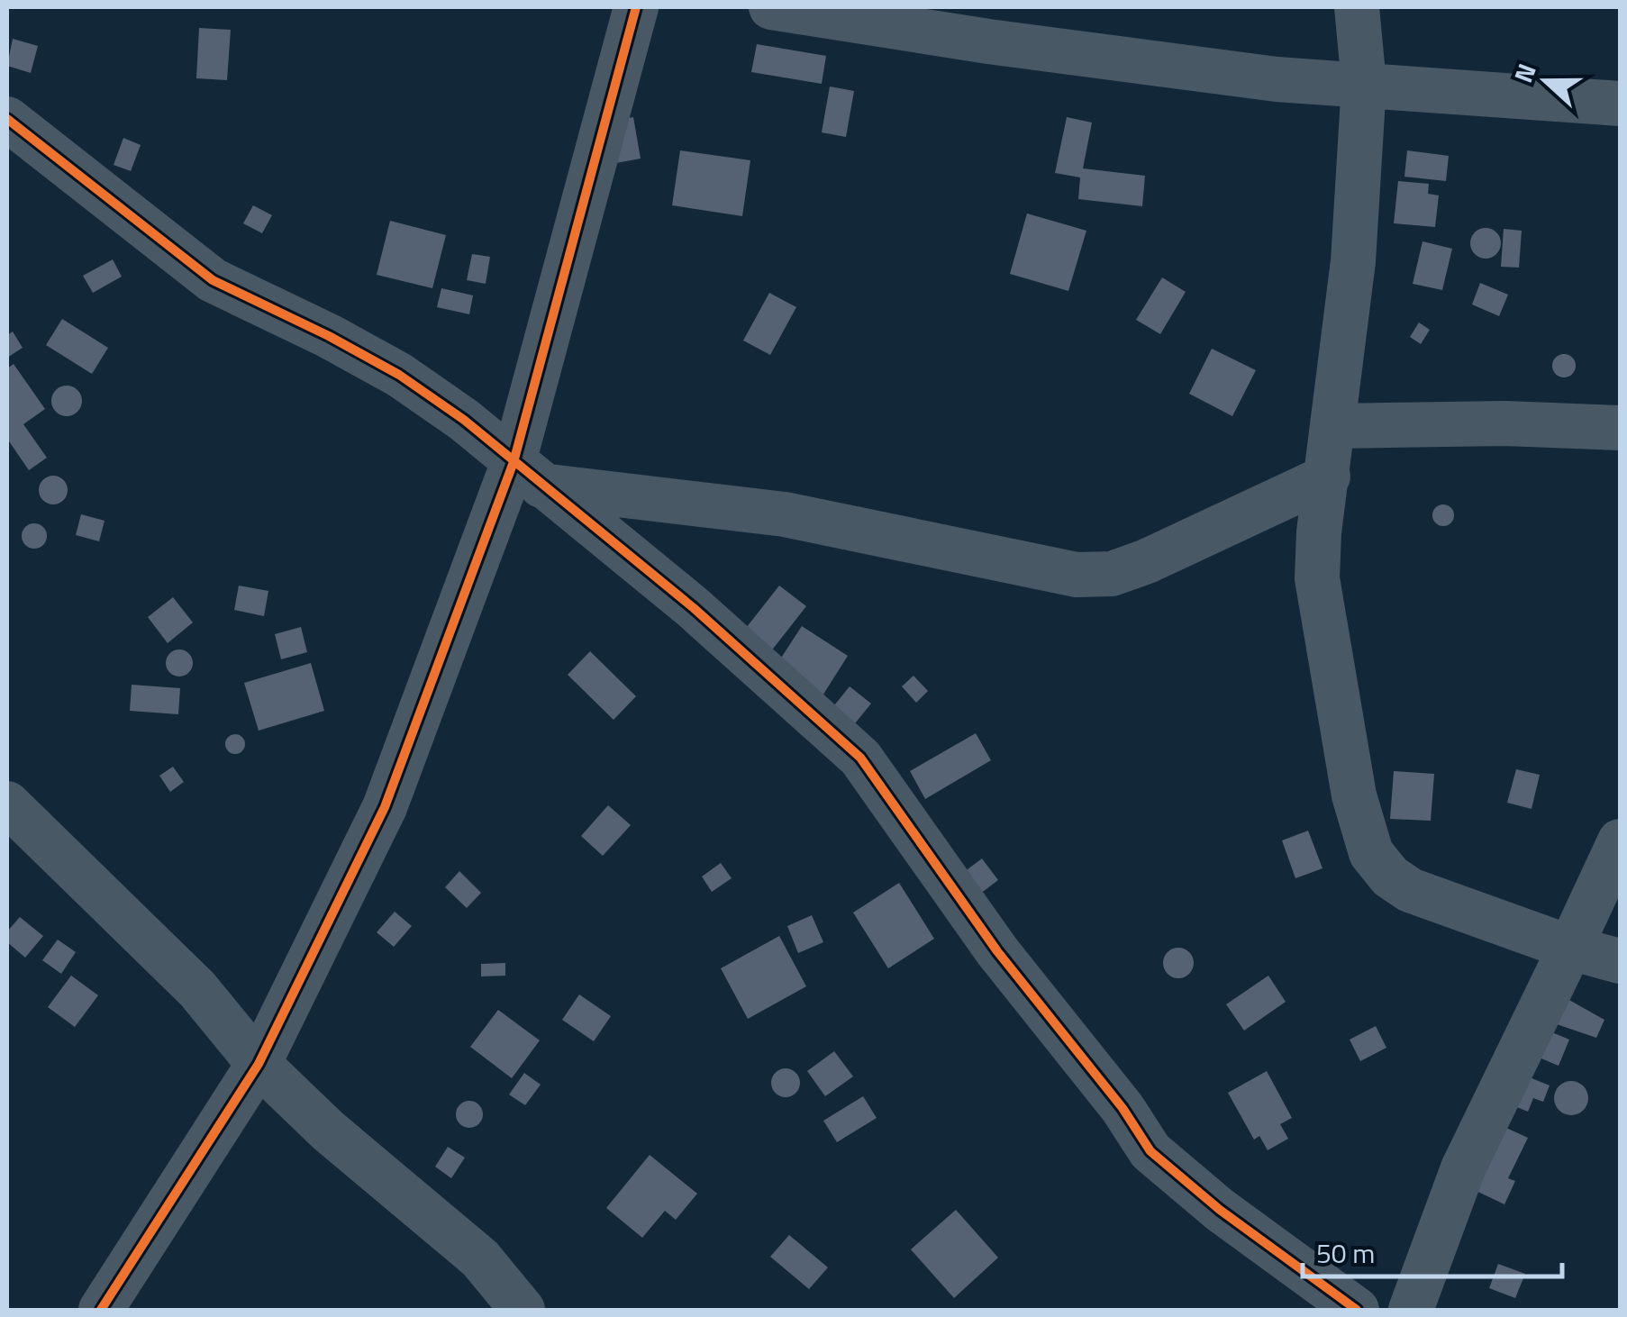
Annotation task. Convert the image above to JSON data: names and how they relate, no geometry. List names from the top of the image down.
{
  "scale_bar": "50 m",
  "north": "left"
}
